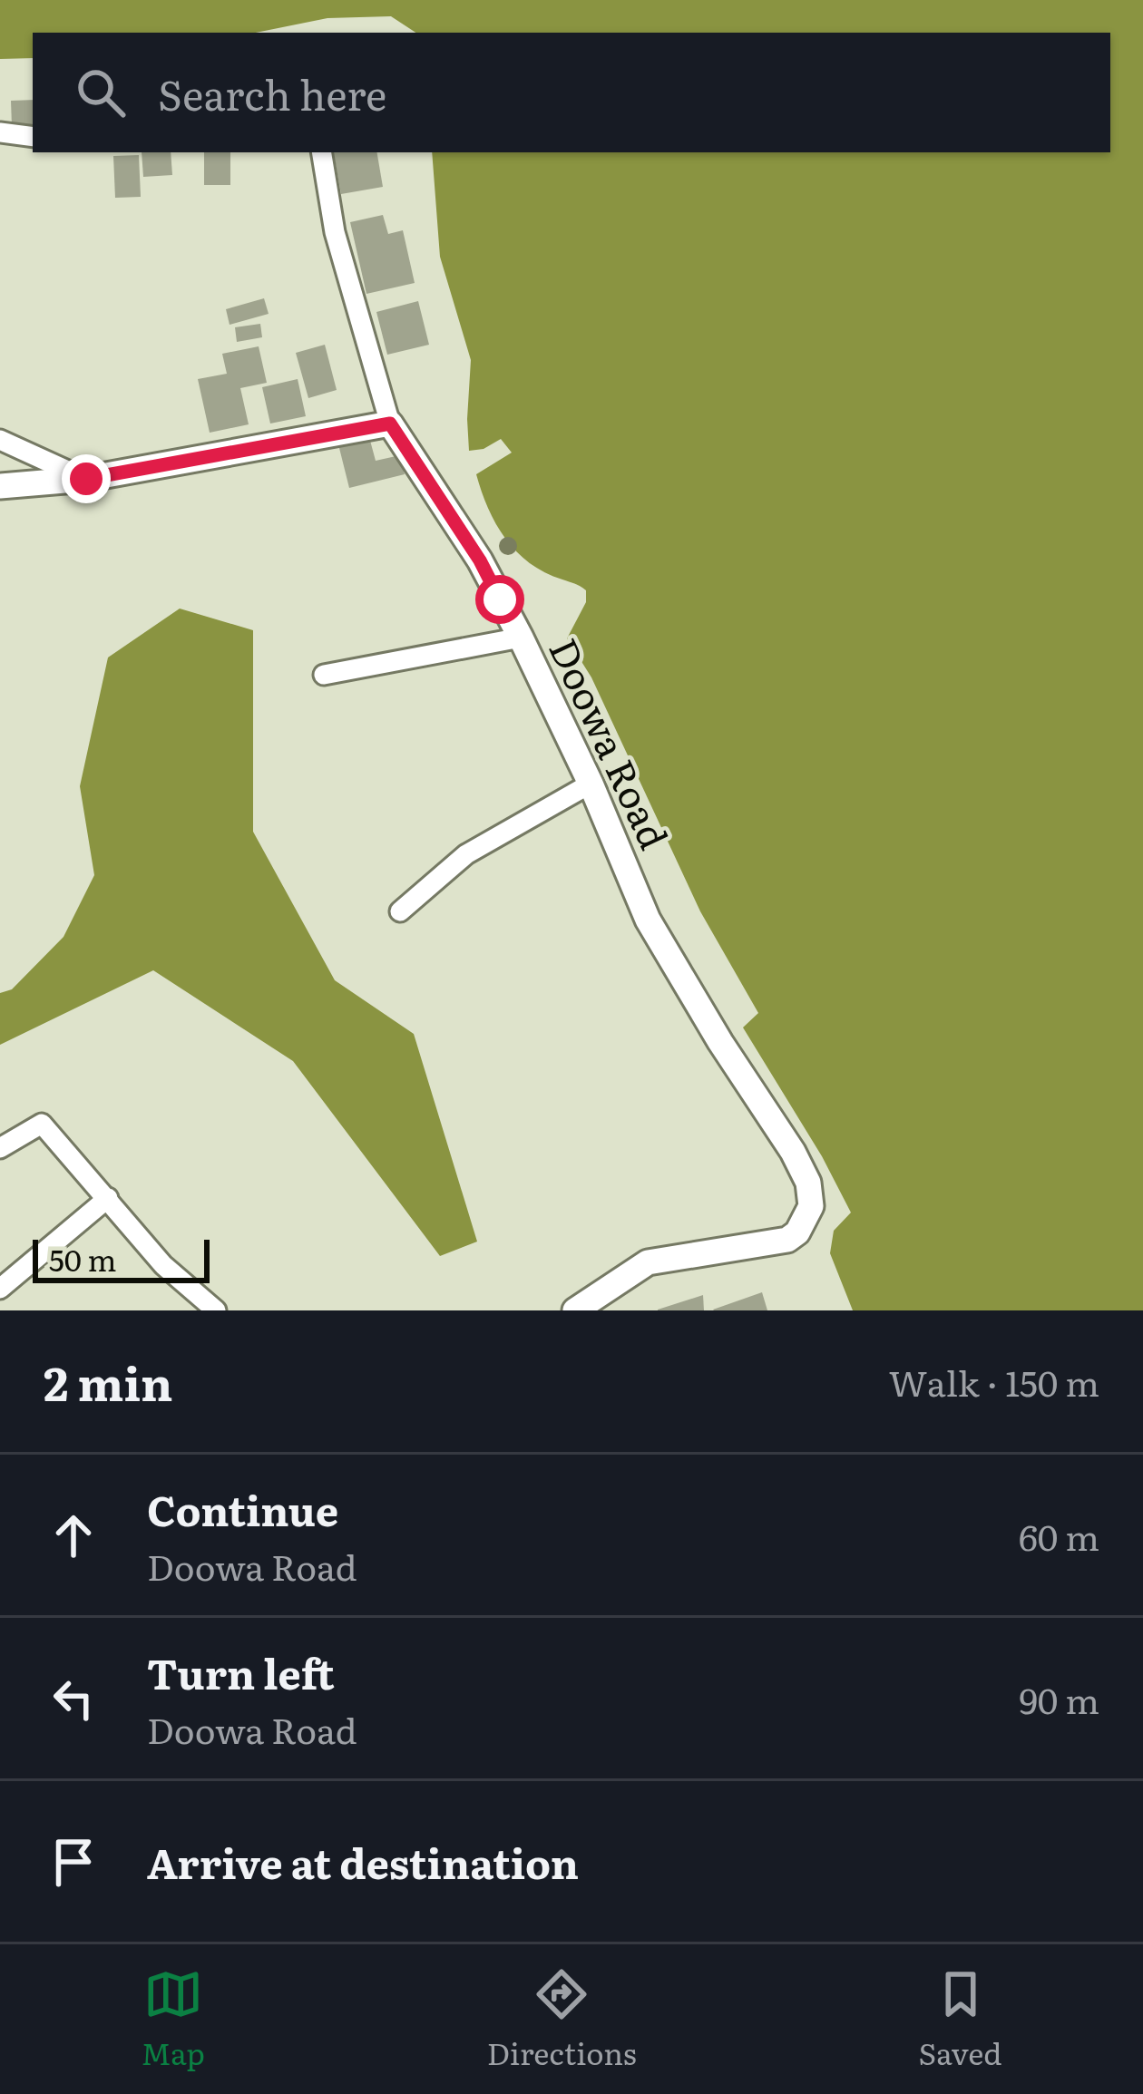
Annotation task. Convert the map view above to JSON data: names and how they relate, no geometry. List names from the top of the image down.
{
  "streets": {
    "street": ["Doowa Road"]
  },
  "scale_bar": "50 m",
  "page": {
    "search": "Search here",
    "scale": "50 m",
    "heading": ["2 min", "Walk · 150 m"],
    "list": [
      ["Continue", "Doowa Road", "60 m"],
      ["Turn left", "Doowa Road", "90 m"],
      "Arrive at destination"
    ],
    "nav": ["Map", "Directions", "Saved"]
  }
}
